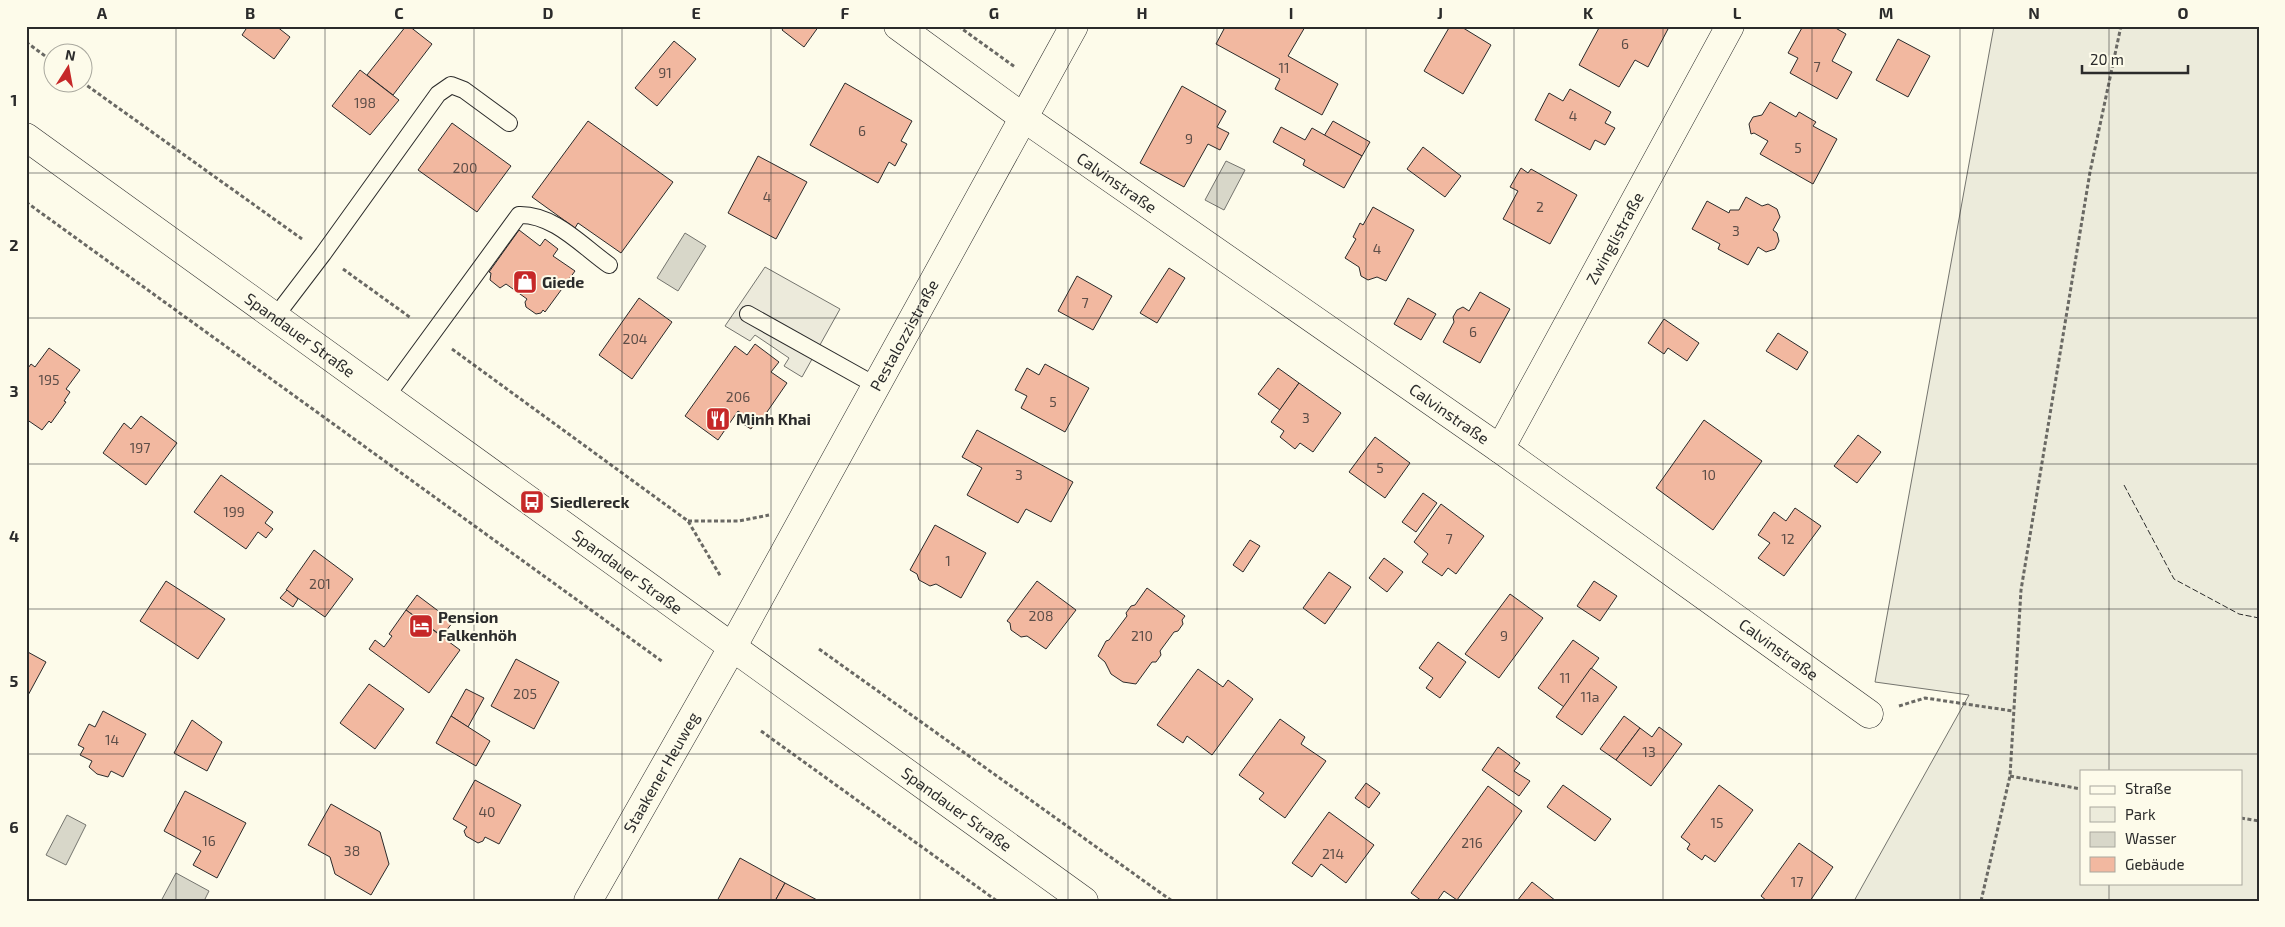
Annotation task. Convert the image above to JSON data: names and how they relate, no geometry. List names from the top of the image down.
{
  "streets": {
    "street": [
      "Calvinstraße",
      "Zwinglistraße",
      "Spandauer Straße",
      "Pestalozzistraße",
      "Staakener Heuweg"
    ]
  },
  "crossings": [
    ["Calvinstraße", "Zwinglistraße"],
    ["Calvinstraße", "Pestalozzistraße"],
    ["Spandauer Straße", "Pestalozzistraße"],
    ["Spandauer Straße", "Staakener Heuweg"],
    ["Pestalozzistraße", "Staakener Heuweg"]
  ],
  "places": {
    "shop": ["Giede"],
    "restaurant": ["Minh Khai"],
    "bus stop": ["Siedlereck"],
    "hotel": ["Pension Falkenhöh"]
  },
  "house_numbers": [
    "6",
    "7",
    "11",
    "91",
    "198",
    "4",
    "6",
    "9",
    "5",
    "200",
    "4",
    "2",
    "3",
    "4",
    "7",
    "6",
    "204",
    "195",
    "206",
    "5",
    "3",
    "197",
    "5",
    "3",
    "10",
    "199",
    "7",
    "12",
    "1",
    "201",
    "208",
    "210",
    "9",
    "11",
    "205",
    "11a",
    "14",
    "13",
    "40",
    "15",
    "16",
    "216",
    "38",
    "214",
    "17"
  ],
  "legend": [
    "Straße",
    "Park",
    "Wasser",
    "Gebäude"
  ],
  "scale_bar": "20 m",
  "north": "top",
  "grid": {
    "columns": [
      "A",
      "B",
      "C",
      "D",
      "E",
      "F",
      "G",
      "H",
      "I",
      "J",
      "K",
      "L",
      "M",
      "N",
      "O"
    ],
    "rows": [
      "1",
      "2",
      "3",
      "4",
      "5",
      "6"
    ]
  }
}
